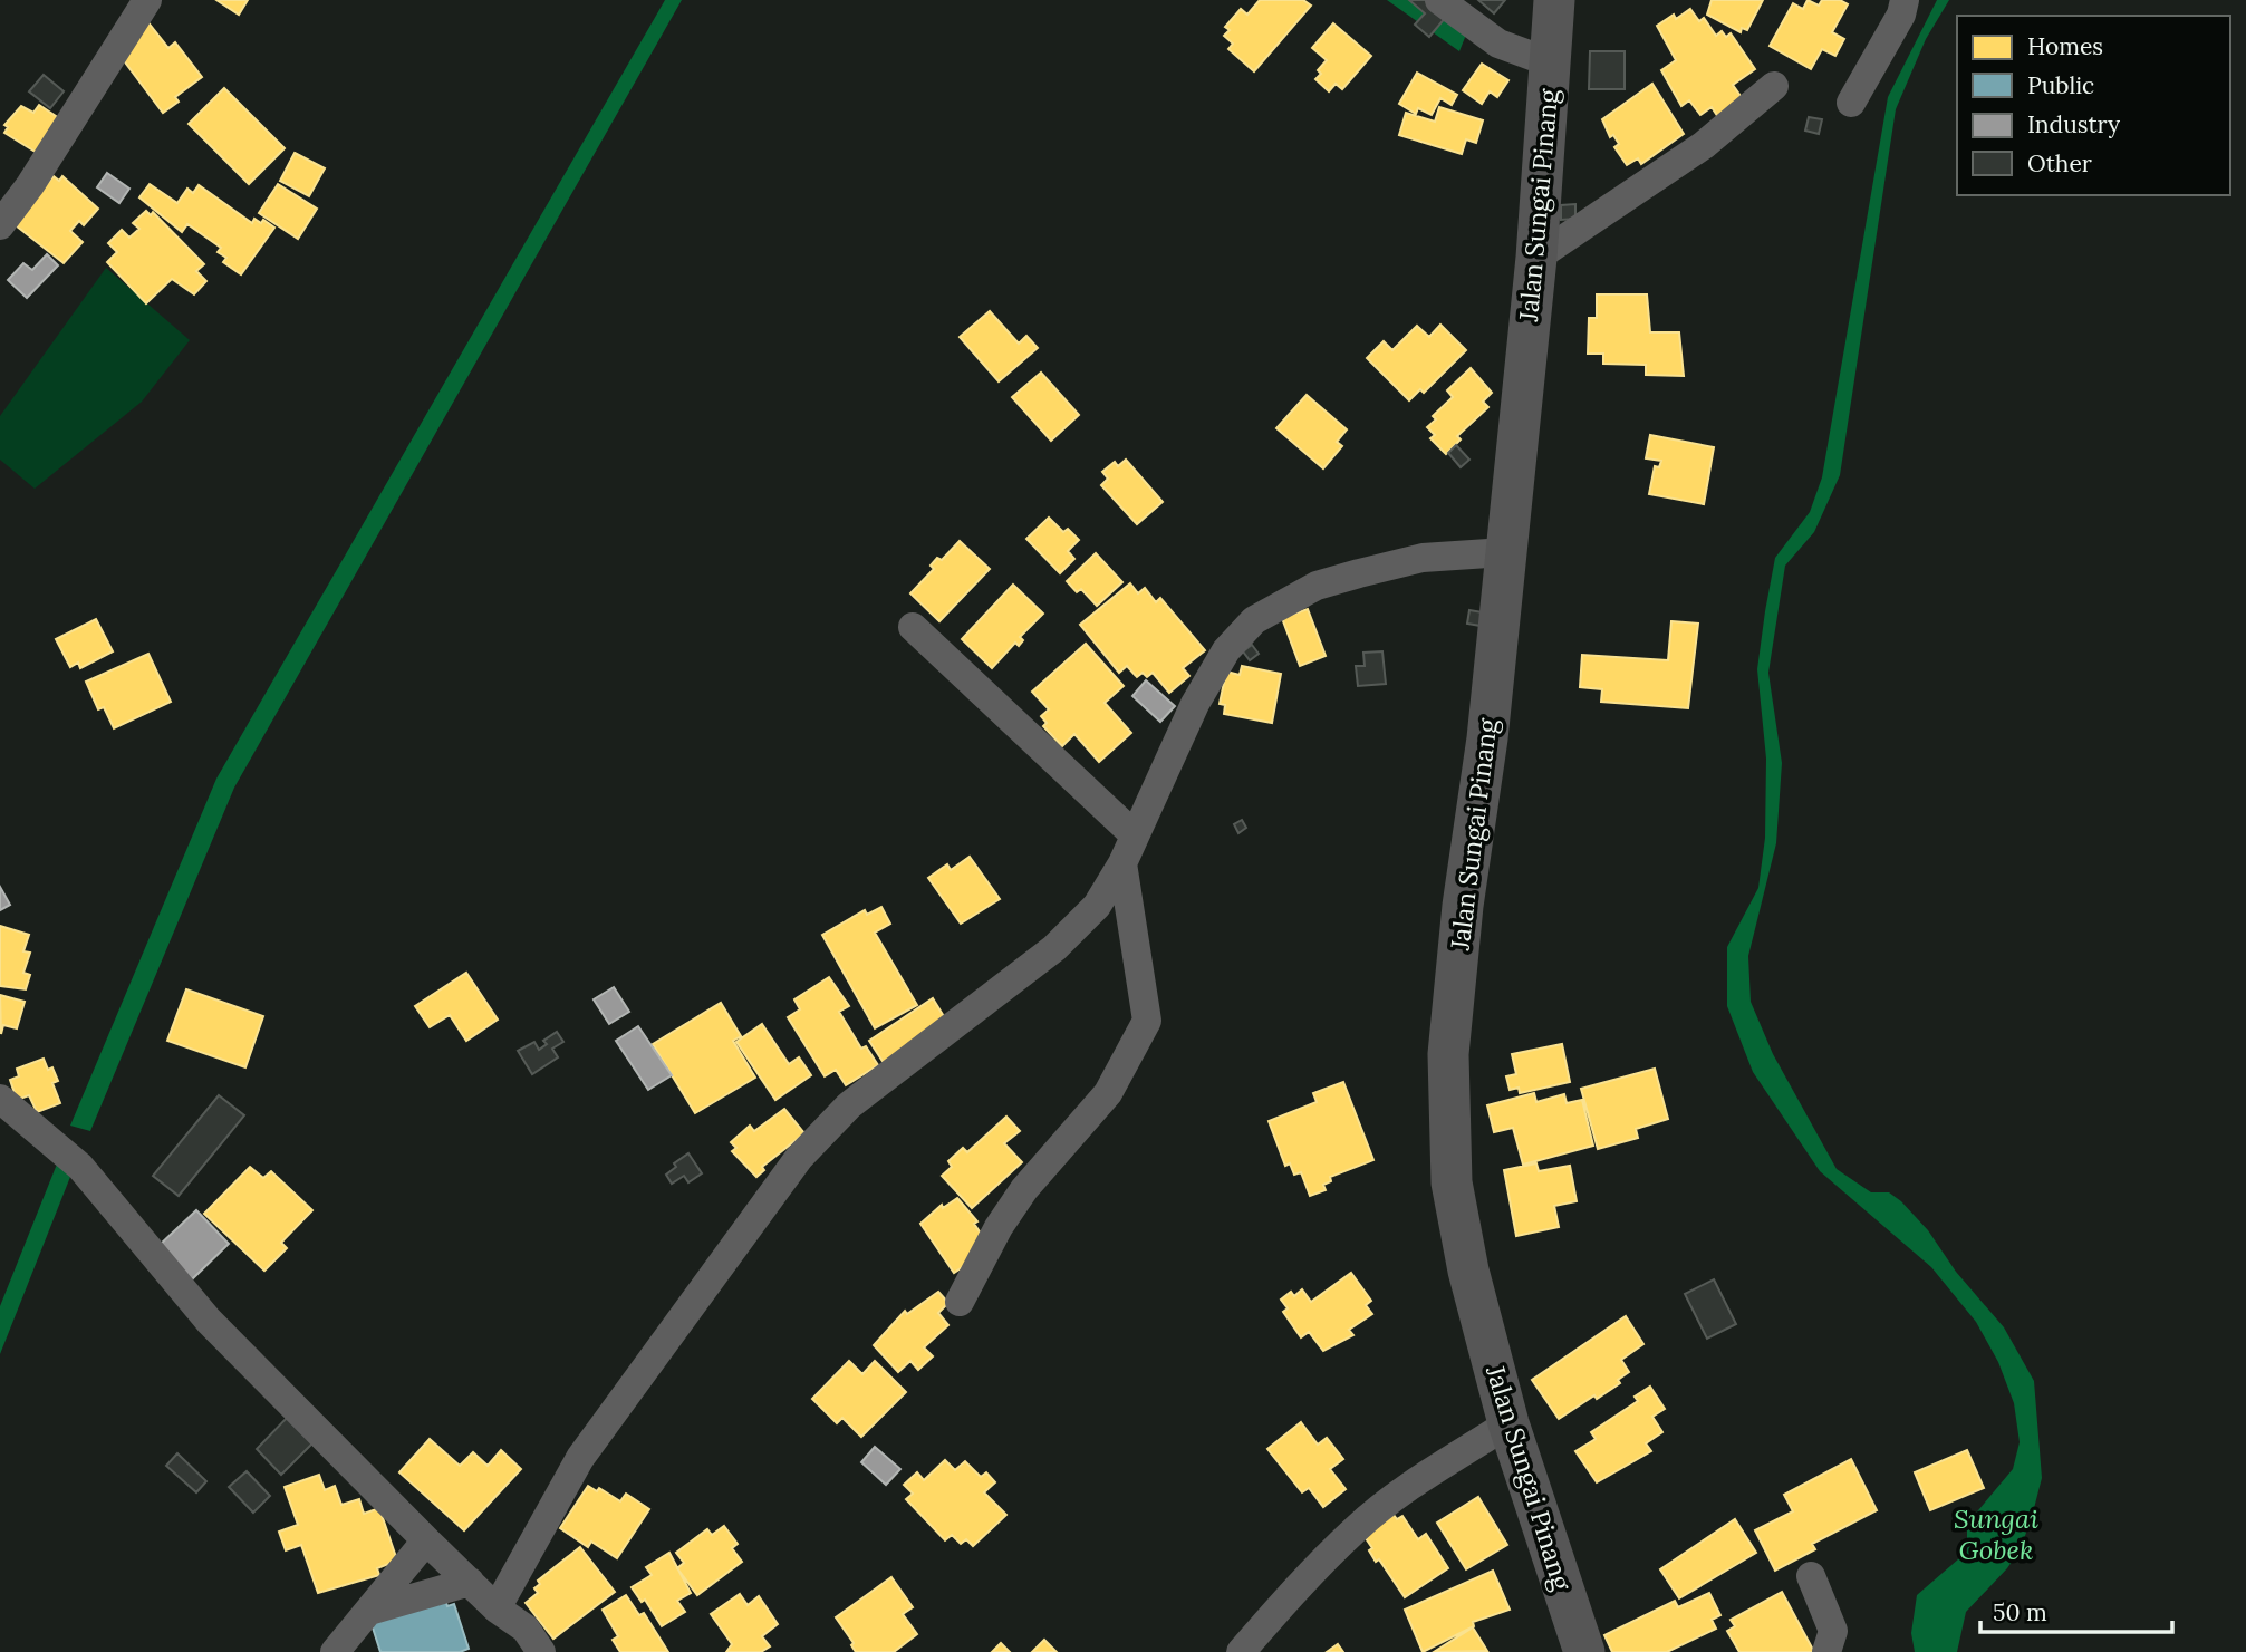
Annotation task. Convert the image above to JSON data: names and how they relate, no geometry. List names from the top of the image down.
{
  "streets": {
    "street": ["Jalan Sungai Pinang"]
  },
  "water": ["Sungai Gobek"],
  "legend": [
    "Homes",
    "Public",
    "Industry",
    "Other"
  ],
  "scale_bar": "50 m"
}
